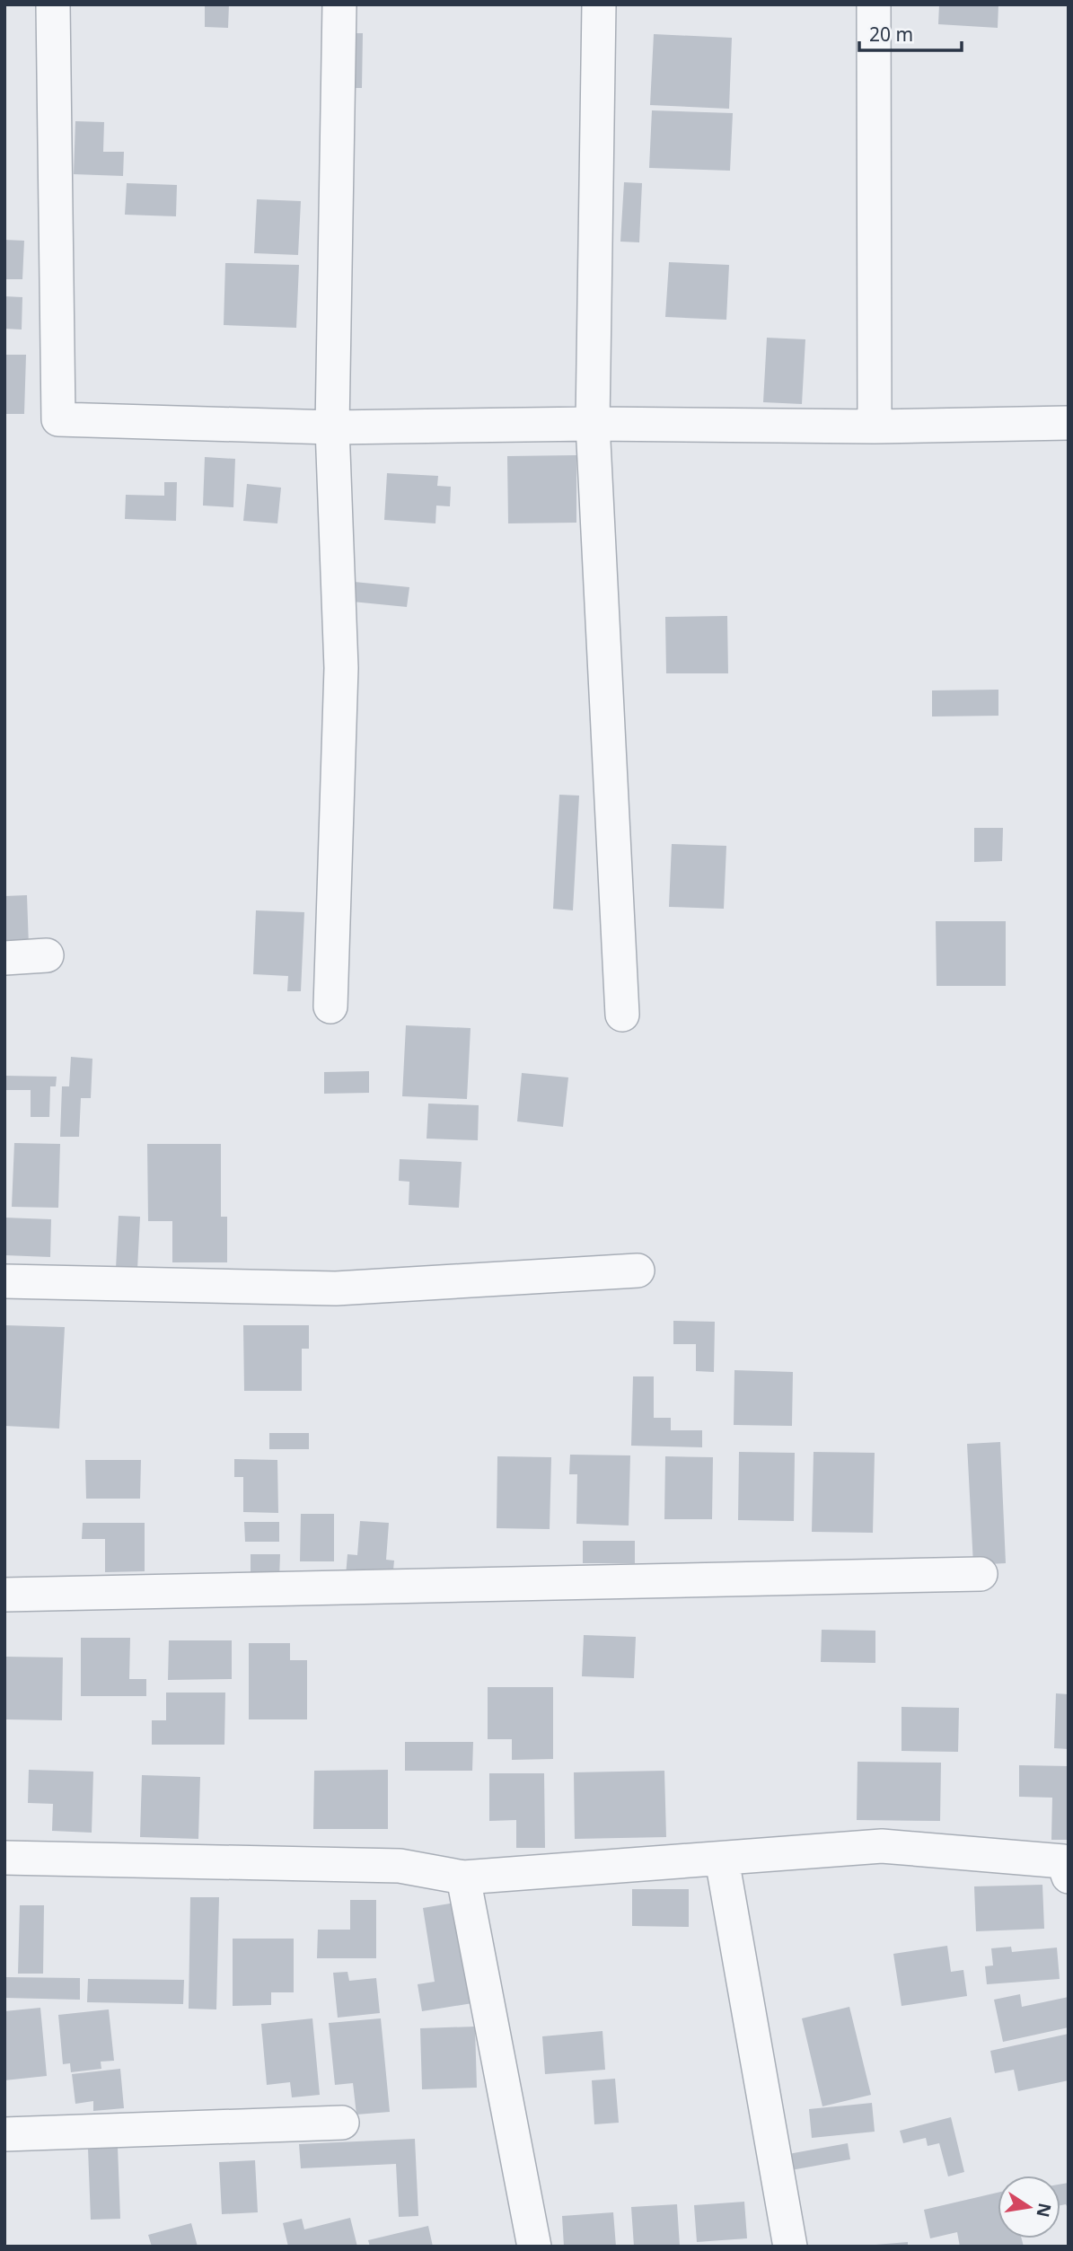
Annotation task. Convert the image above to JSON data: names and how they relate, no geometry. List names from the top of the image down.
{
  "scale_bar": "20 m",
  "north": "right"
}
